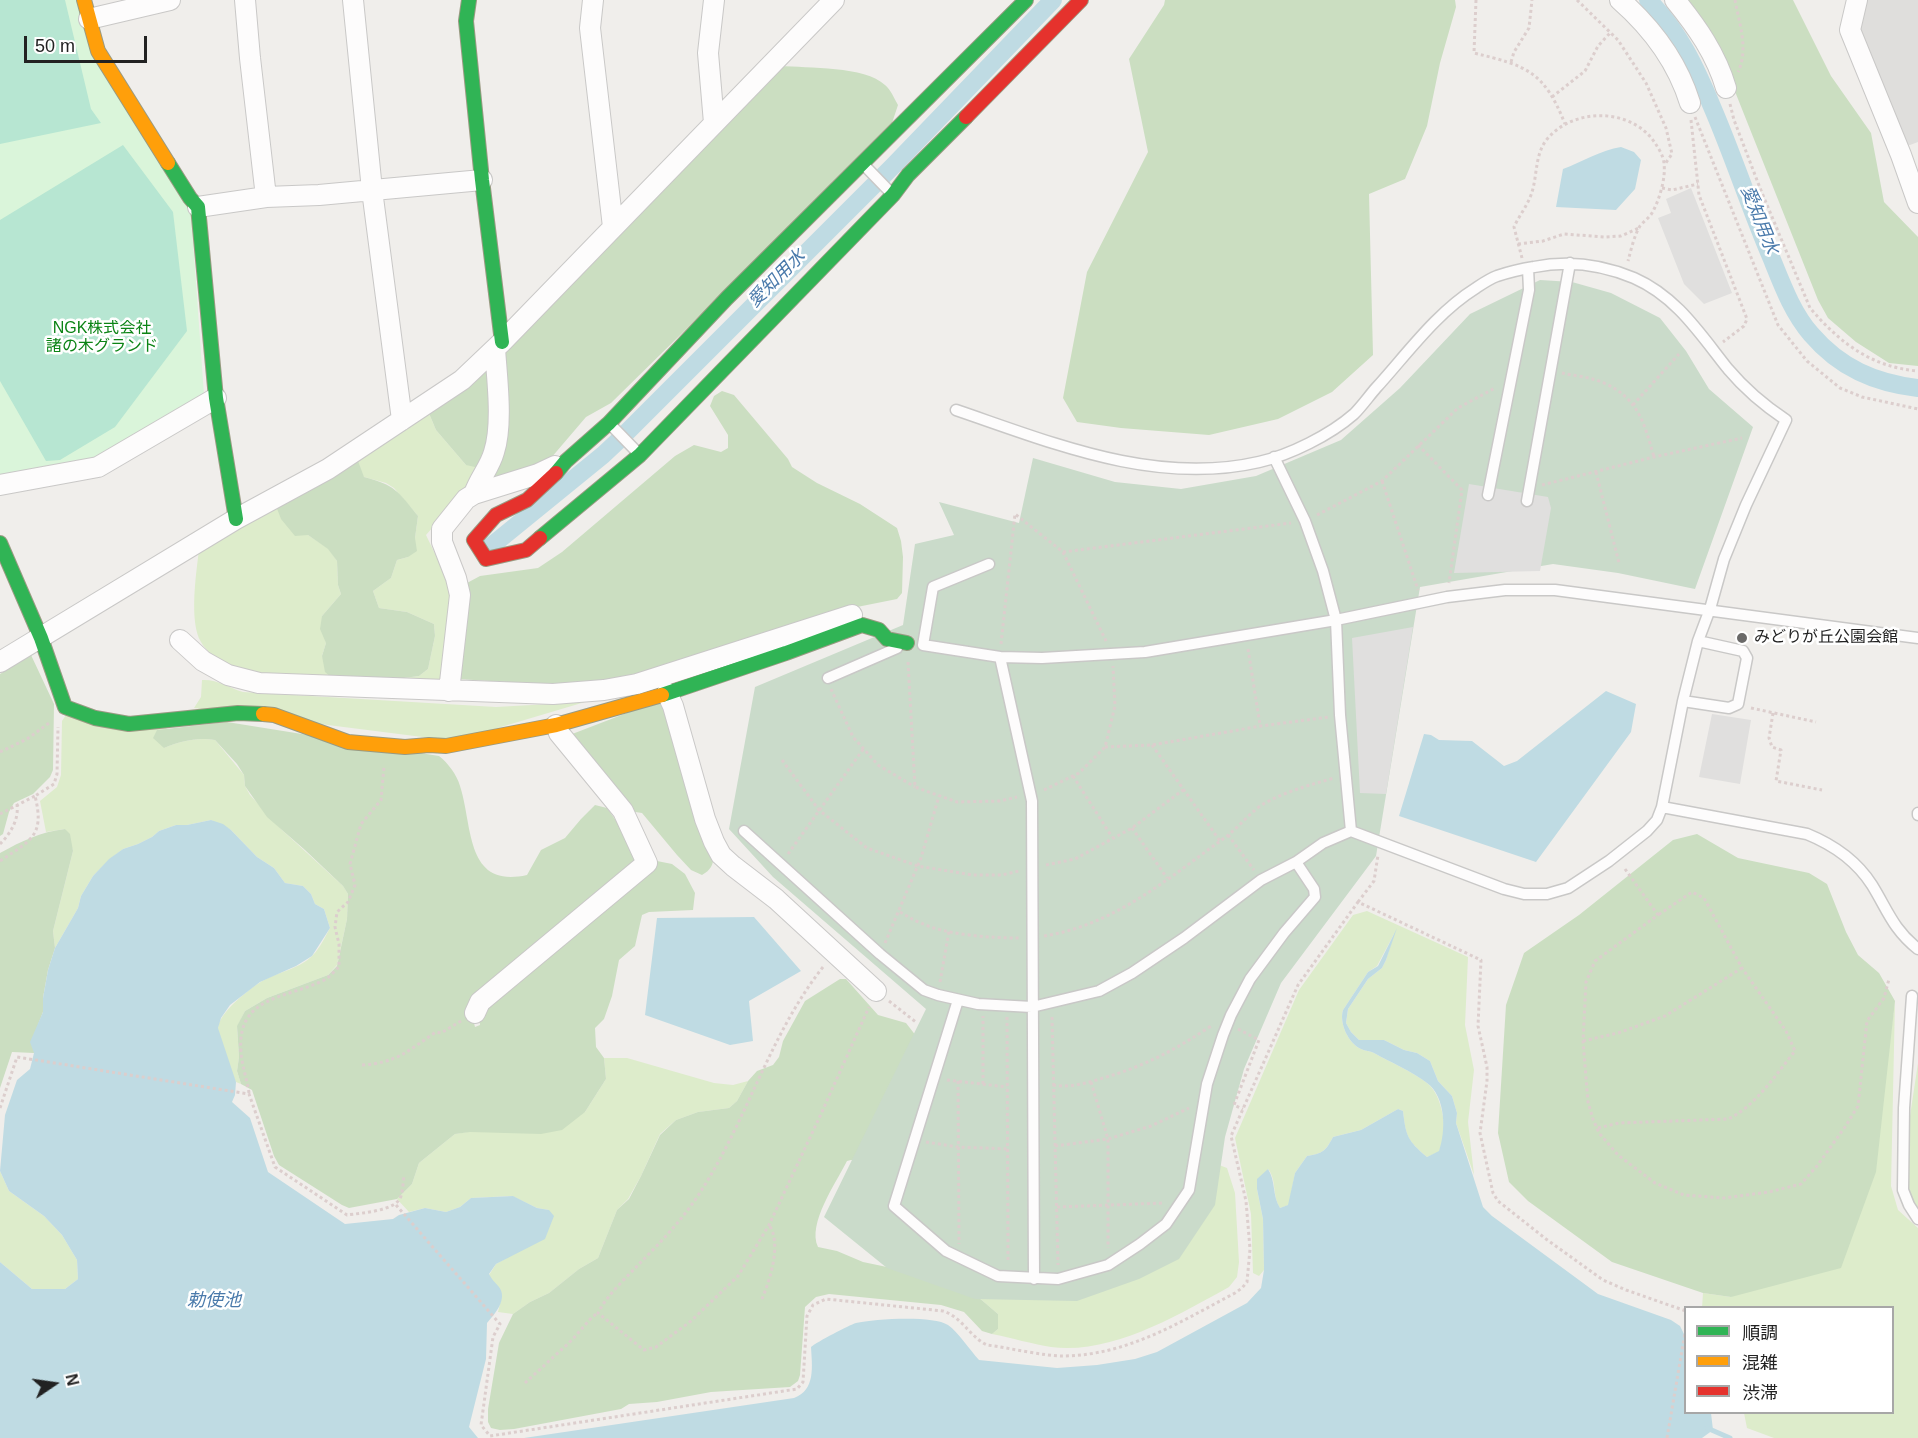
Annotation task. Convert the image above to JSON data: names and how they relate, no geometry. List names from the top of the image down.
{
  "water": ["愛知用水", "勅使池"],
  "parks": ["NGK株式会社 諸の木グランド"],
  "places": ["みどりが丘公園会館"],
  "legend": ["順調", "混雑", "渋滞"],
  "scale_bar": "50 m",
  "north": "right"
}
